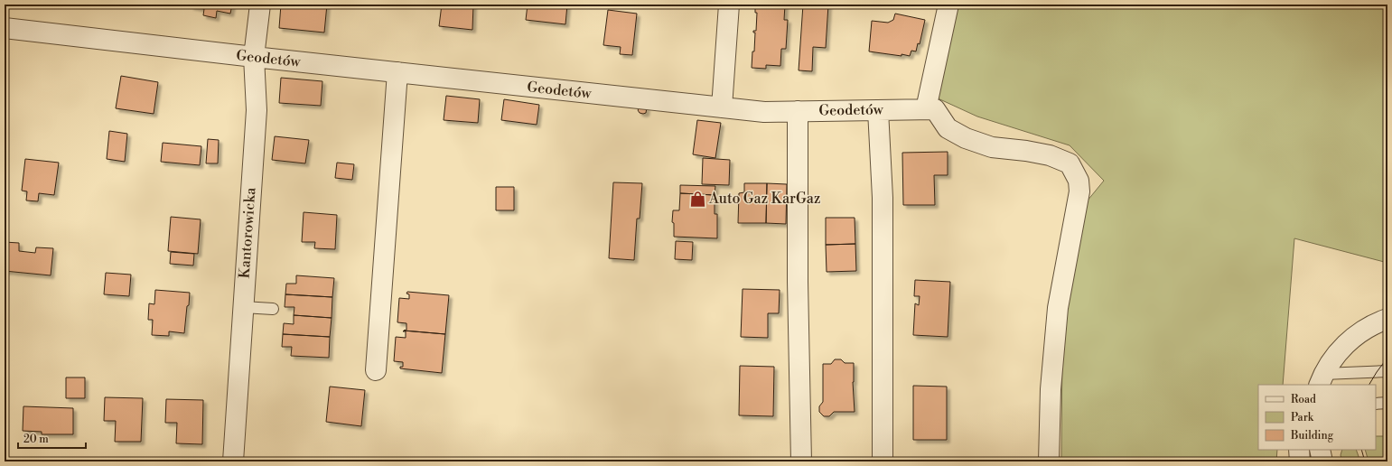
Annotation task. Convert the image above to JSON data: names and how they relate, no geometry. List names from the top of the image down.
{
  "streets": {
    "street": ["Geodetów", "Kantorowicka"]
  },
  "crossings": [
    ["Geodetów", "Kantorowicka"]
  ],
  "places": {
    "shop": ["Auto Gaz KarGaz"]
  },
  "legend": ["Road", "Park", "Building"],
  "scale_bar": "20 m"
}
